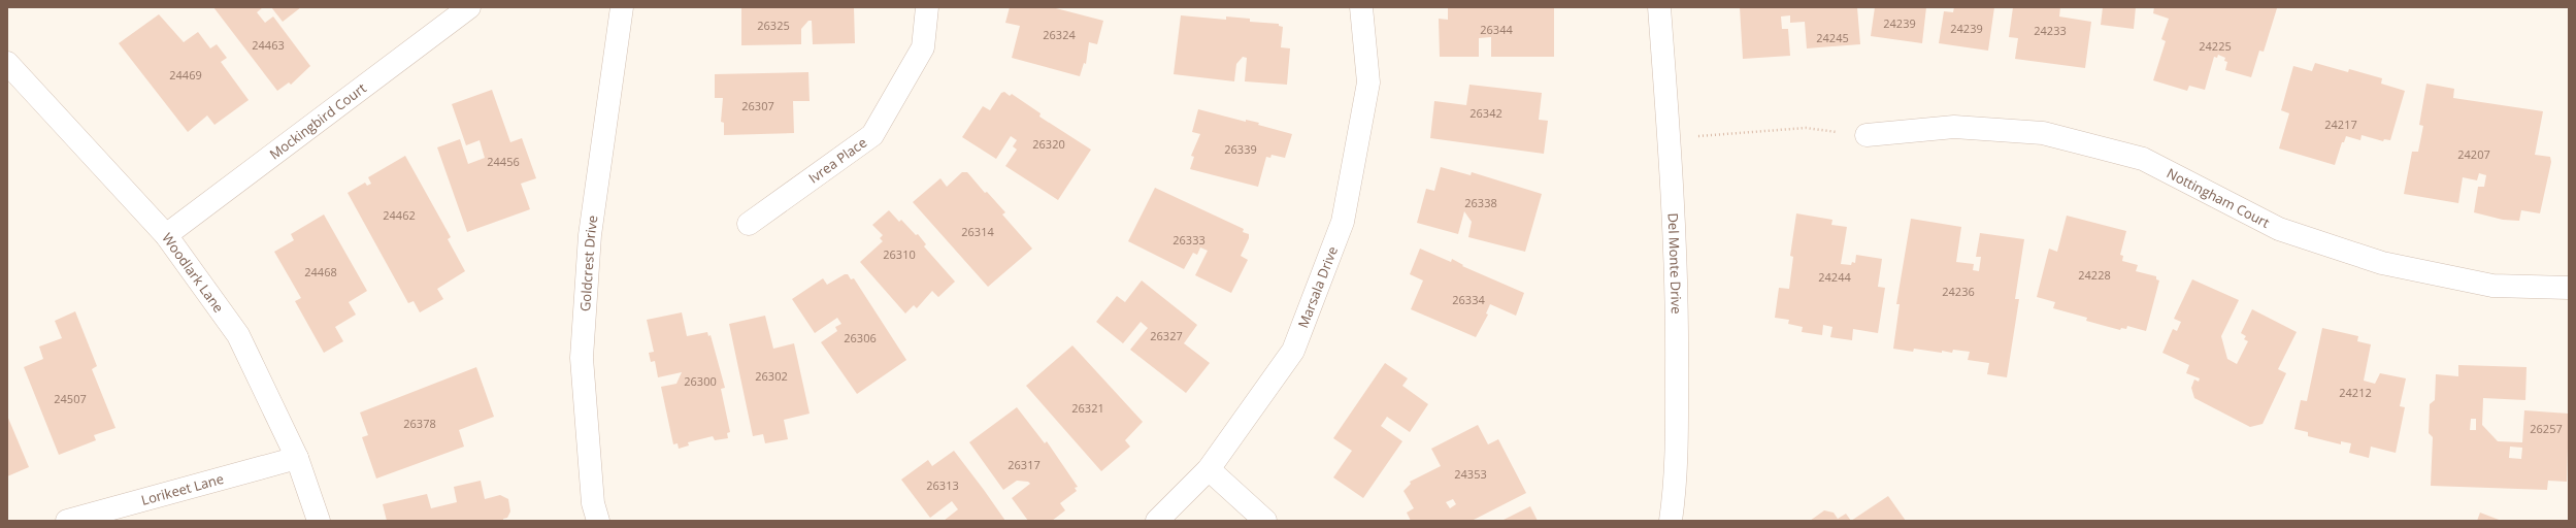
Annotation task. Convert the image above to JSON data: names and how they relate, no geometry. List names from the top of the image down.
{
  "streets": {
    "street": [
      "Mockingbird Court",
      "Ivrea Place",
      "Nottingham Court",
      "Goldcrest Drive",
      "Del Monte Drive",
      "Woodlark Lane",
      "Marsala Drive",
      "Lorikeet Lane"
    ]
  },
  "crossings": [
    ["Mockingbird Court", "Woodlark Lane"],
    ["Woodlark Lane", "Lorikeet Lane"]
  ],
  "house_numbers": [
    "24239",
    "26325",
    "24239",
    "26344",
    "24233",
    "26324",
    "24245",
    "24463",
    "24225",
    "24469",
    "26307",
    "26342",
    "24217",
    "26320",
    "26339",
    "24207",
    "24456",
    "26338",
    "24462",
    "26314",
    "26333",
    "26310",
    "24468",
    "24228",
    "24244",
    "24236",
    "26334",
    "26327",
    "26306",
    "26302",
    "26300",
    "24212",
    "24507",
    "26321",
    "26378",
    "26257",
    "26317",
    "24353",
    "26313"
  ]
}
